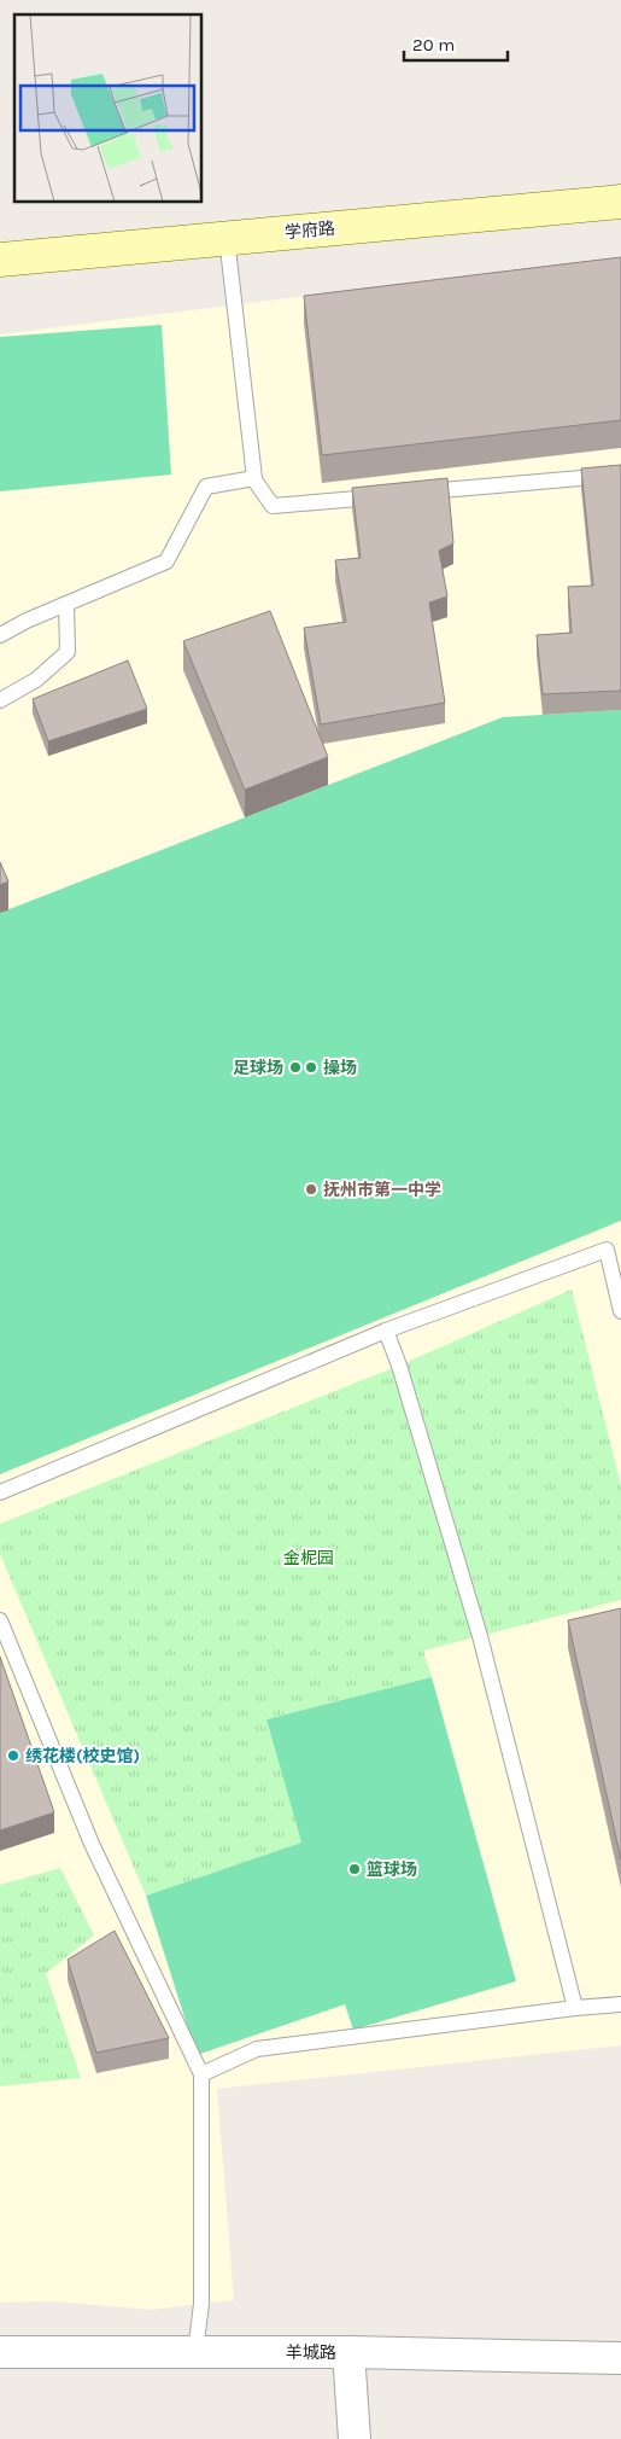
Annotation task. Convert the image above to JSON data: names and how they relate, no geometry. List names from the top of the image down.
{
  "streets": {
    "street": ["学府路", "羊城路"]
  },
  "parks": ["金柅园"],
  "places": [
    "足球场",
    "操场",
    "抚州市第一中学",
    "绣花楼(校史馆)",
    "篮球场"
  ],
  "scale_bar": "20 m"
}
